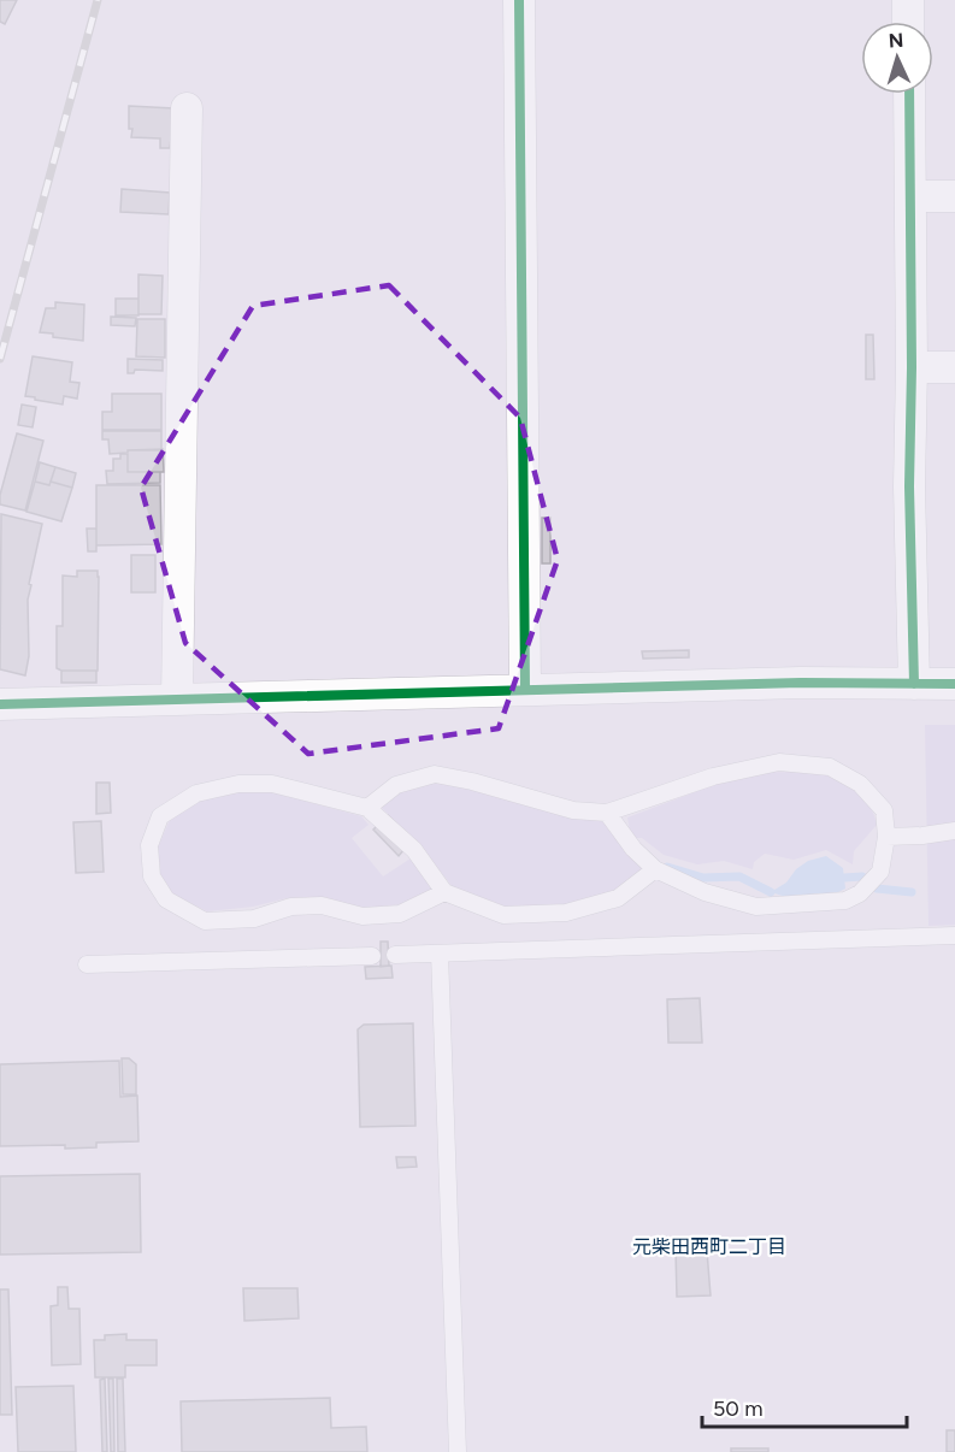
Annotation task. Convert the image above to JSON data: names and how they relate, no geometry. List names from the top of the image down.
{
  "districts": ["元柴田西町二丁目"],
  "scale_bar": "50 m",
  "north": "top"
}
